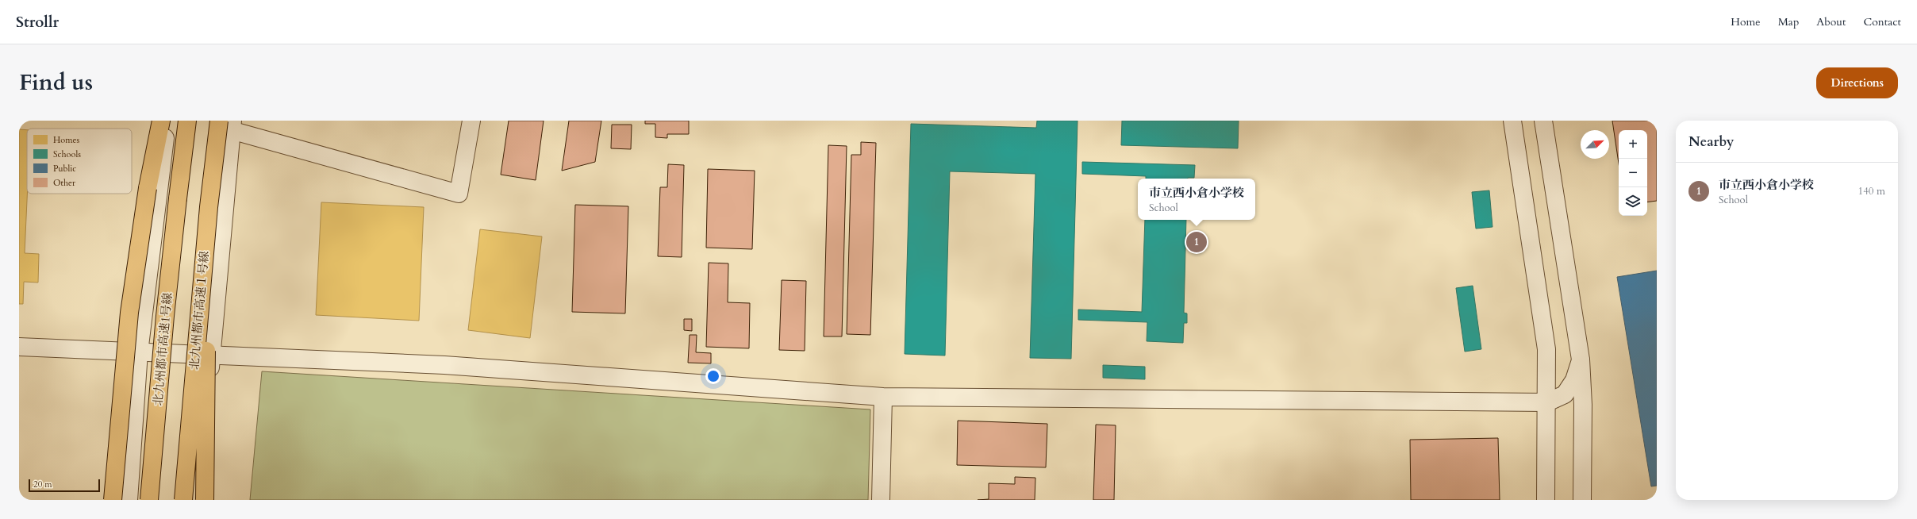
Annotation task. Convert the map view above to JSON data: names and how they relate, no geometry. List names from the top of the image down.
{
  "streets": {
    "highway": ["北九州都市高速１号線", "北九州都市高速1号線"]
  },
  "legend": [
    "Homes",
    "Schools",
    "Public",
    "Other"
  ],
  "scale_bar": "20 m",
  "north": "top right",
  "page": {
    "header": "Strollr",
    "nav": [
      "Home",
      "Map",
      "About",
      "Contact"
    ],
    "title": "Find us",
    "buttons": "Directions",
    "heading": "Nearby",
    "map_buttons": ["+", "−"],
    "list": [
      {
        "mark": "1",
        "name": "市立西小倉小学校",
        "note": "School",
        "value": "140 m"
      }
    ],
    "popup": ["市立西小倉小学校", "School"],
    "pins": "1",
    "scale": "20 m"
  }
}
